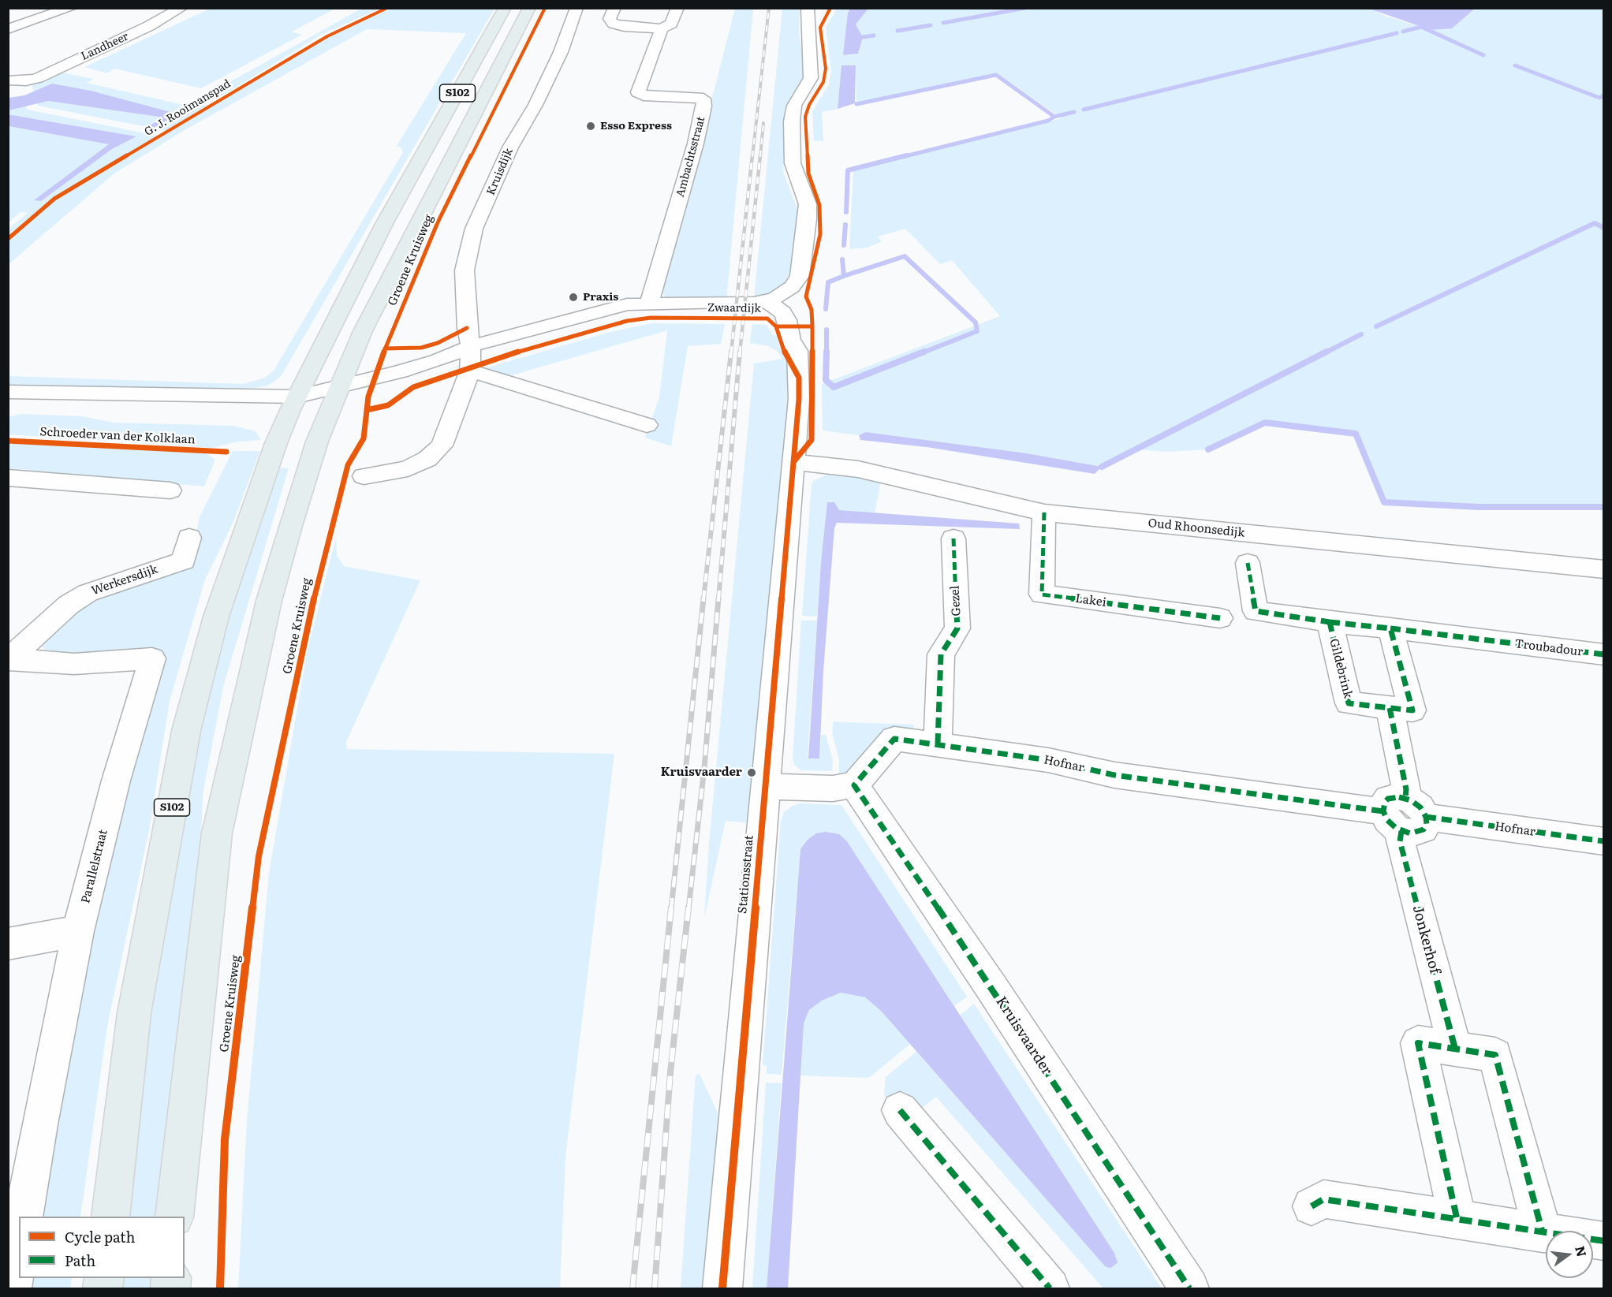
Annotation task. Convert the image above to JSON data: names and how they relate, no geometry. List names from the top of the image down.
{
  "streets": {
    "main road": ["S102", "Groene Kruisweg"],
    "street": [
      "Landheer",
      "Ambachtsstraat",
      "Kruisdijk",
      "Zwaardijk",
      "Oud Rhoonsedijk",
      "Werkersdijk",
      "Gezel",
      "Lakei",
      "Troubadour",
      "Gildebrink",
      "Hofnar",
      "Parallelstraat",
      "Stationsstraat",
      "Jonkerhof",
      "Kruisvaarder"
    ],
    "cycle path": ["G. J. Rooimanspad", "Schroeder van der Kolklaan"]
  },
  "crossings": [
    ["S102", "Zwaardijk"],
    ["Ambachtsstraat", "Zwaardijk"],
    ["Kruisdijk", "Zwaardijk"],
    ["Groene Kruisweg", "Zwaardijk"],
    ["Zwaardijk", "Stationsstraat"],
    ["Oud Rhoonsedijk", "Lakei"],
    ["Oud Rhoonsedijk", "Stationsstraat"],
    ["Werkersdijk", "Parallelstraat"],
    ["Gezel", "Hofnar"],
    ["Troubadour", "Gildebrink"],
    ["Hofnar", "Jonkerhof"],
    ["Hofnar", "Kruisvaarder"]
  ],
  "places": ["Esso Express", "Praxis", "Kruisvaarder"],
  "legend": ["Cycle path", "Path"],
  "north": "right"
}
